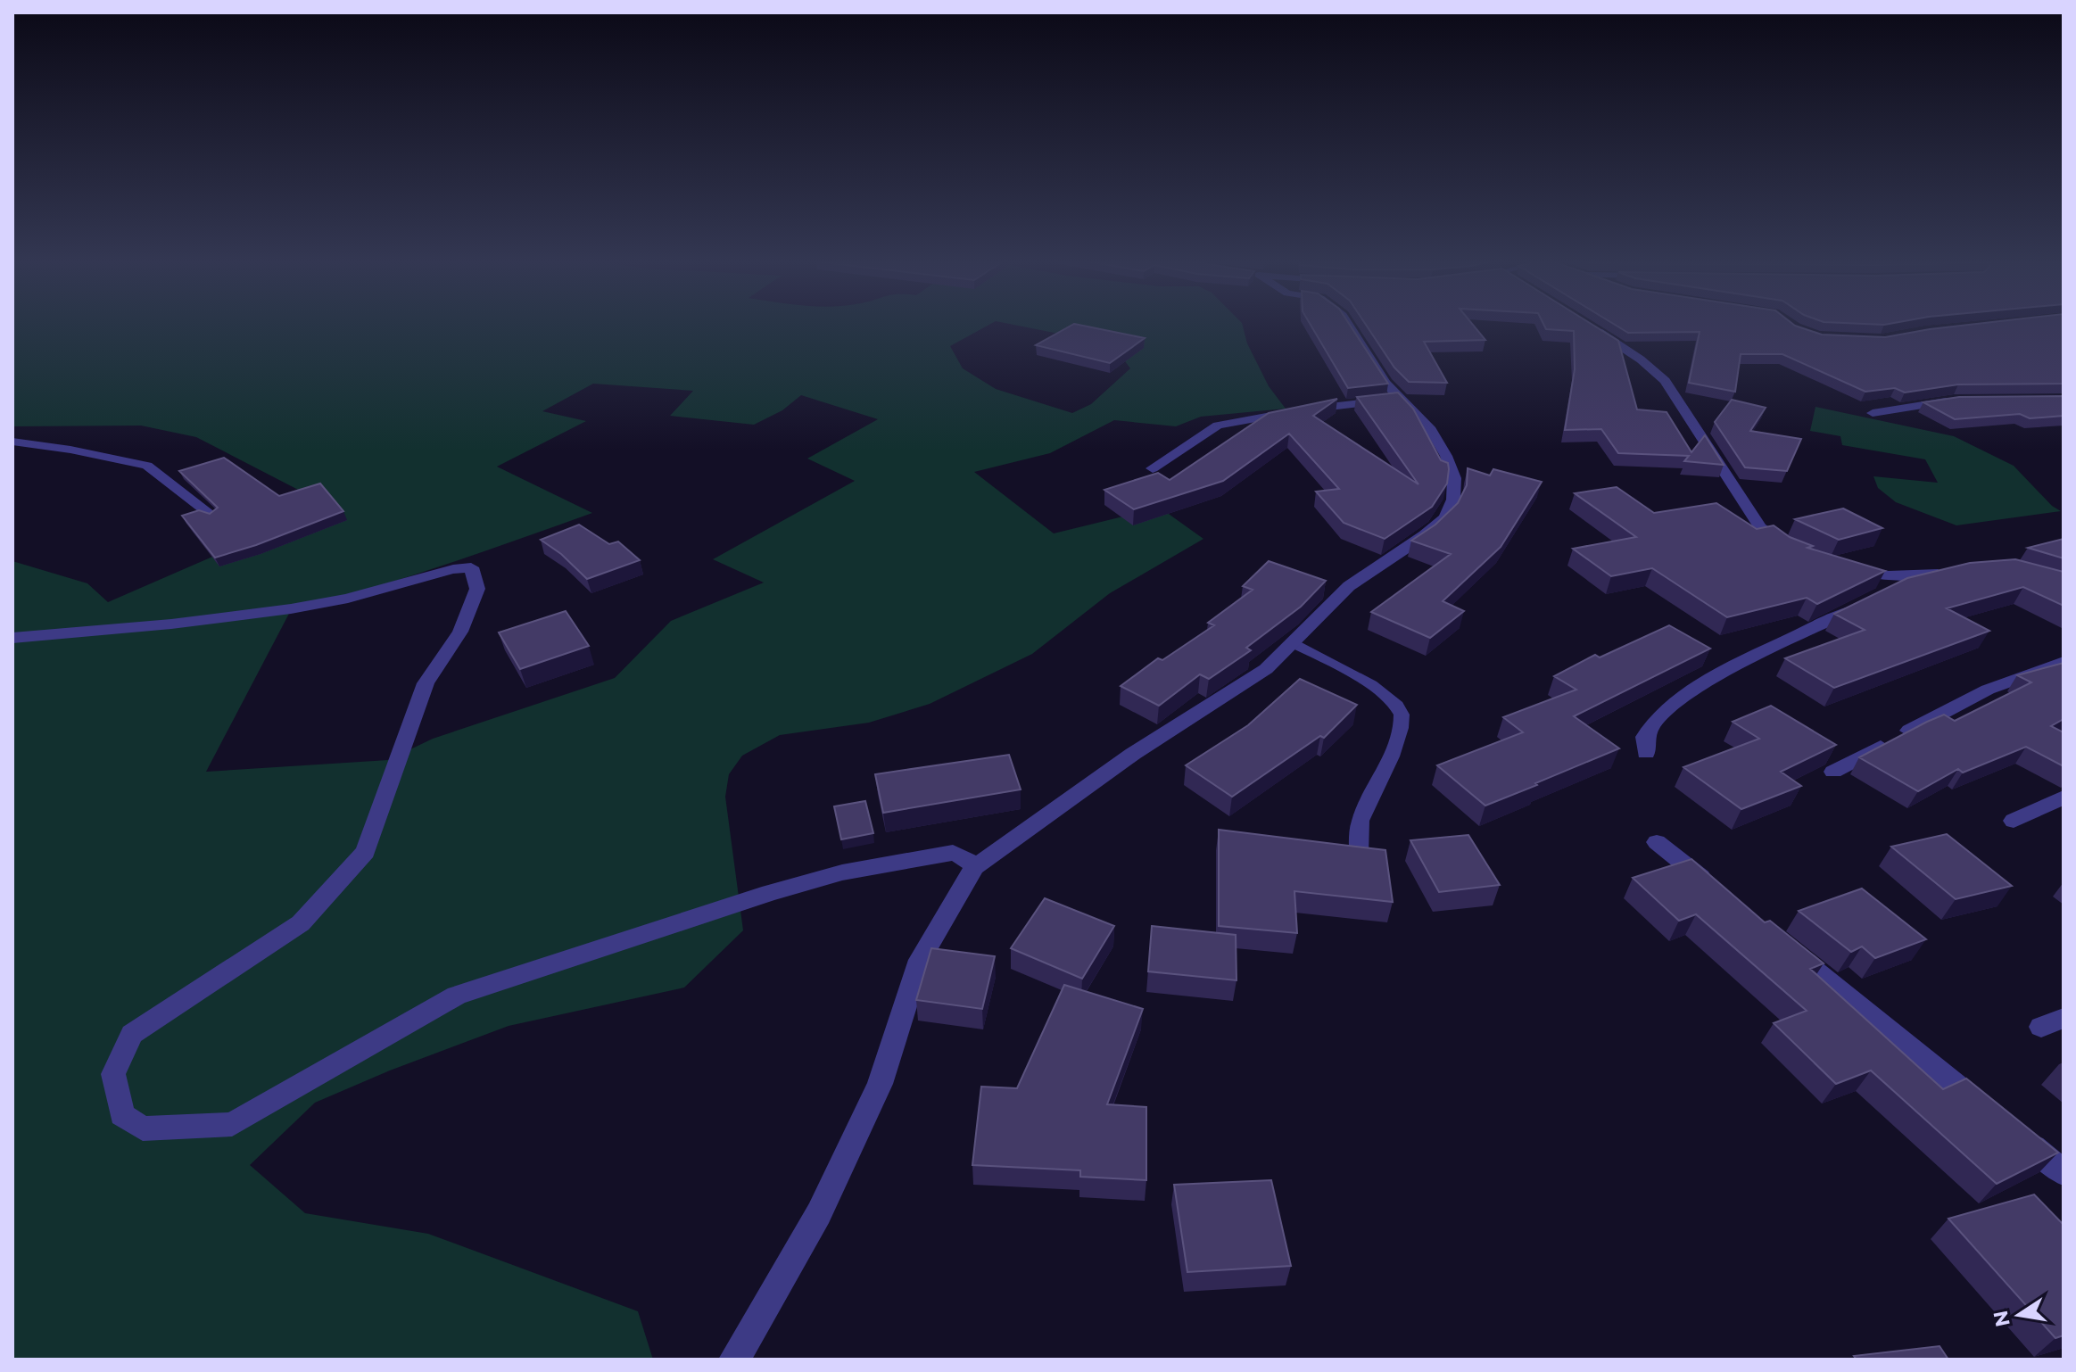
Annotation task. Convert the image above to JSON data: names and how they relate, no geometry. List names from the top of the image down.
{
  "north": "left"
}
